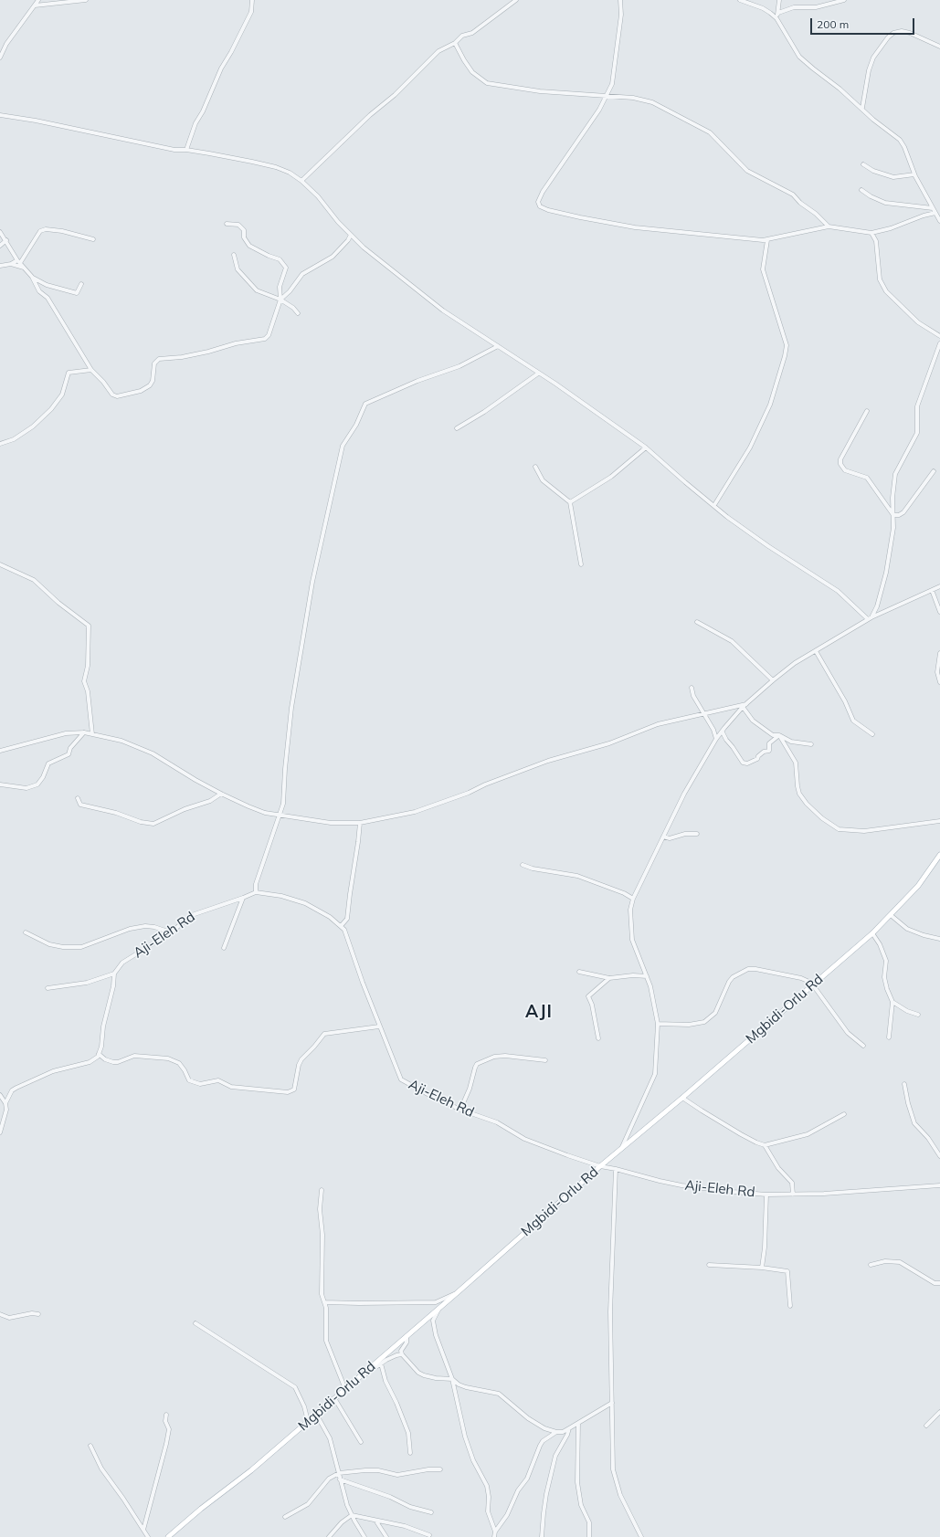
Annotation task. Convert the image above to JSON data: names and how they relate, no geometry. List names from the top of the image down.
{
  "streets": {
    "main road": ["Mgbidi-Orlu Rd"],
    "street": ["Aji-Eleh Rd"]
  },
  "crossings": [
    ["Aji-Eleh Rd", "Mgbidi-Orlu Rd"]
  ],
  "districts": ["AJI"],
  "scale_bar": "200 m"
}
